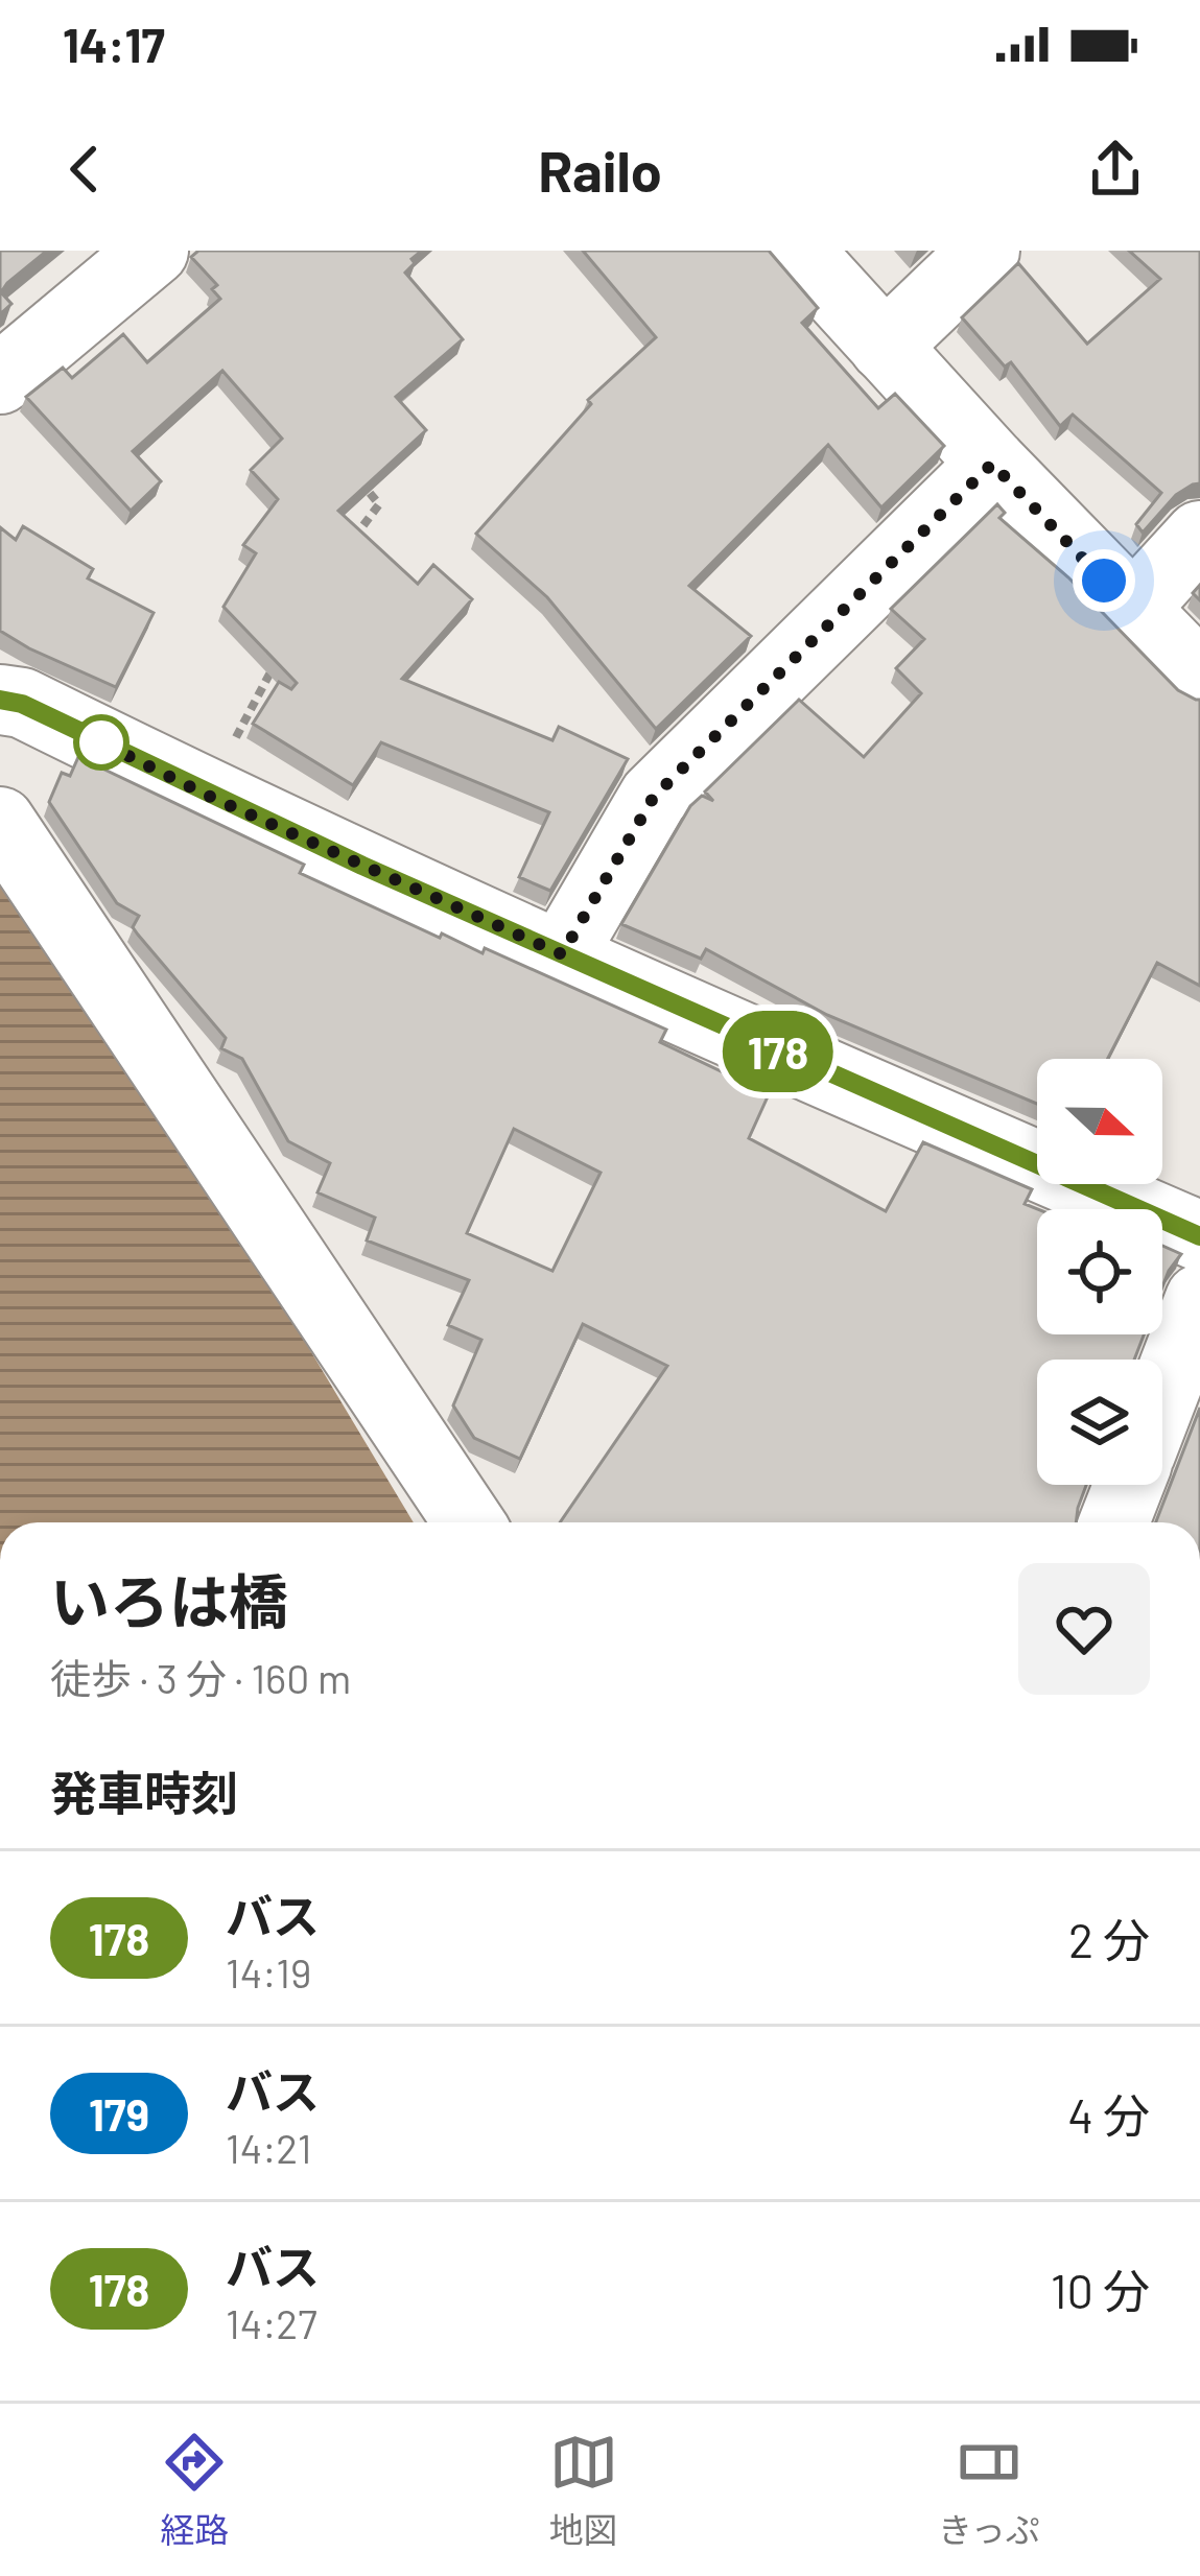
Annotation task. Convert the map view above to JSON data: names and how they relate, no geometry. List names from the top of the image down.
{
  "lines": ["bus line 178"],
  "north": "right",
  "page": {
    "status": "14:17",
    "header": "Railo",
    "on_map": "178",
    "heading": [
      ["いろは橋", "徒歩 · 3 分 · 160 m"],
      "発車時刻"
    ],
    "list": [
      {
        "mark": "178",
        "name": "バス",
        "note": "14:19",
        "value": "2 分"
      },
      {
        "mark": "179",
        "name": "バス",
        "note": "14:21",
        "value": "4 分"
      },
      {
        "mark": "178",
        "name": "バス",
        "note": "14:27",
        "value": "10 分"
      }
    ],
    "tabs": ["経路", "地図", "きっぷ"]
  }
}
